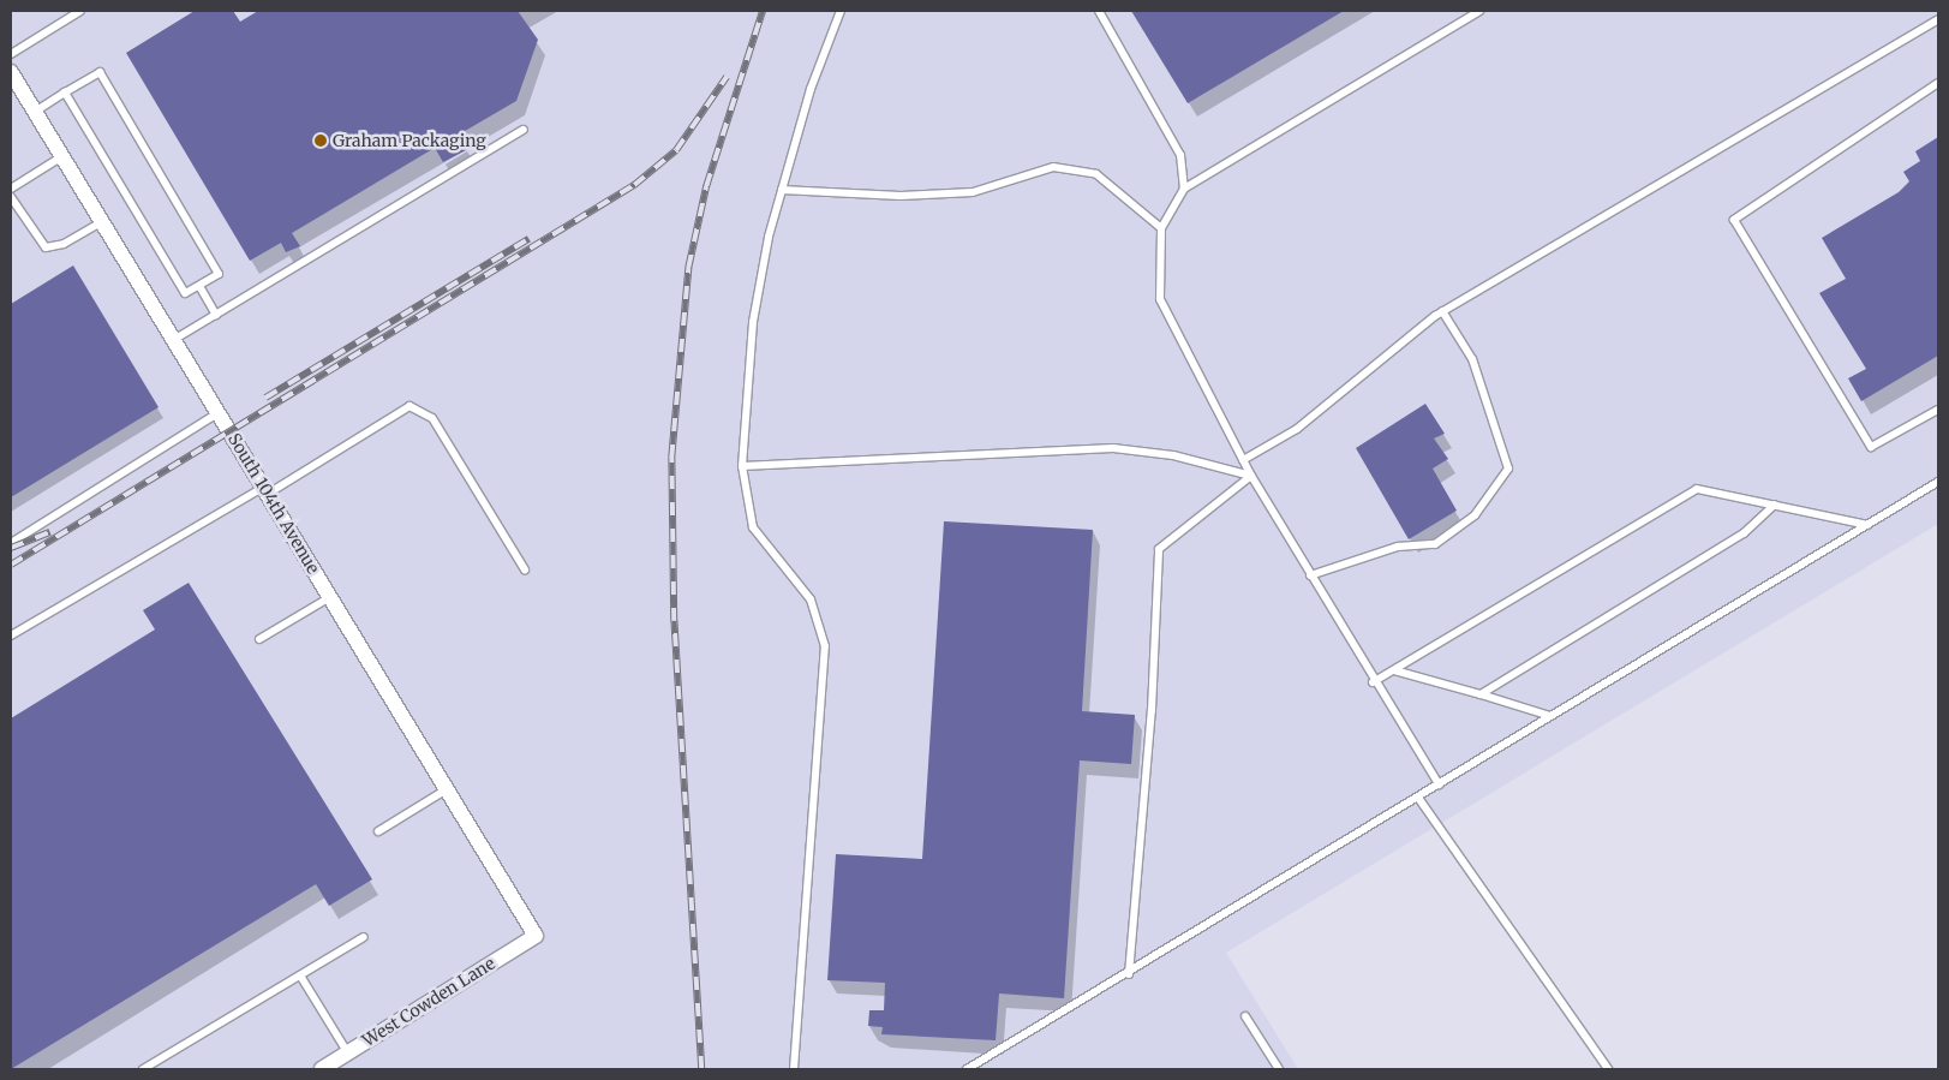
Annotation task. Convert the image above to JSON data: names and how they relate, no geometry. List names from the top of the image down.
{
  "streets": {
    "street": ["South 104th Avenue", "West Cowden Lane"]
  },
  "crossings": [
    ["South 104th Avenue", "West Cowden Lane"]
  ],
  "places": ["Graham Packaging"]
}
